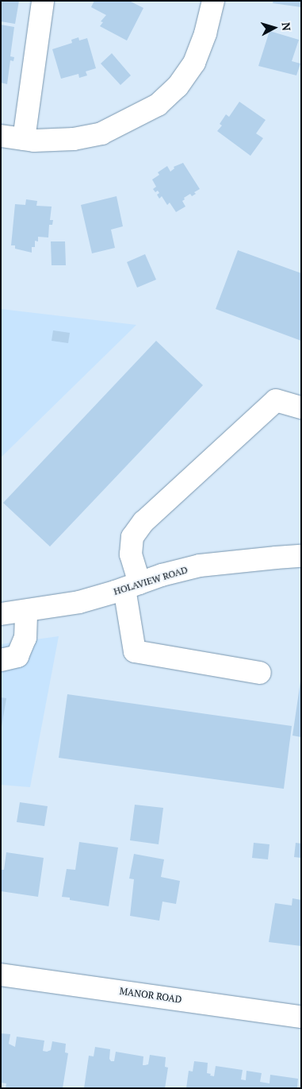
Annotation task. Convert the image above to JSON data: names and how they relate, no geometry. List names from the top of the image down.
{
  "streets": {
    "street": ["HOLAVIEW ROAD", "MANOR ROAD"]
  },
  "north": "right"
}
